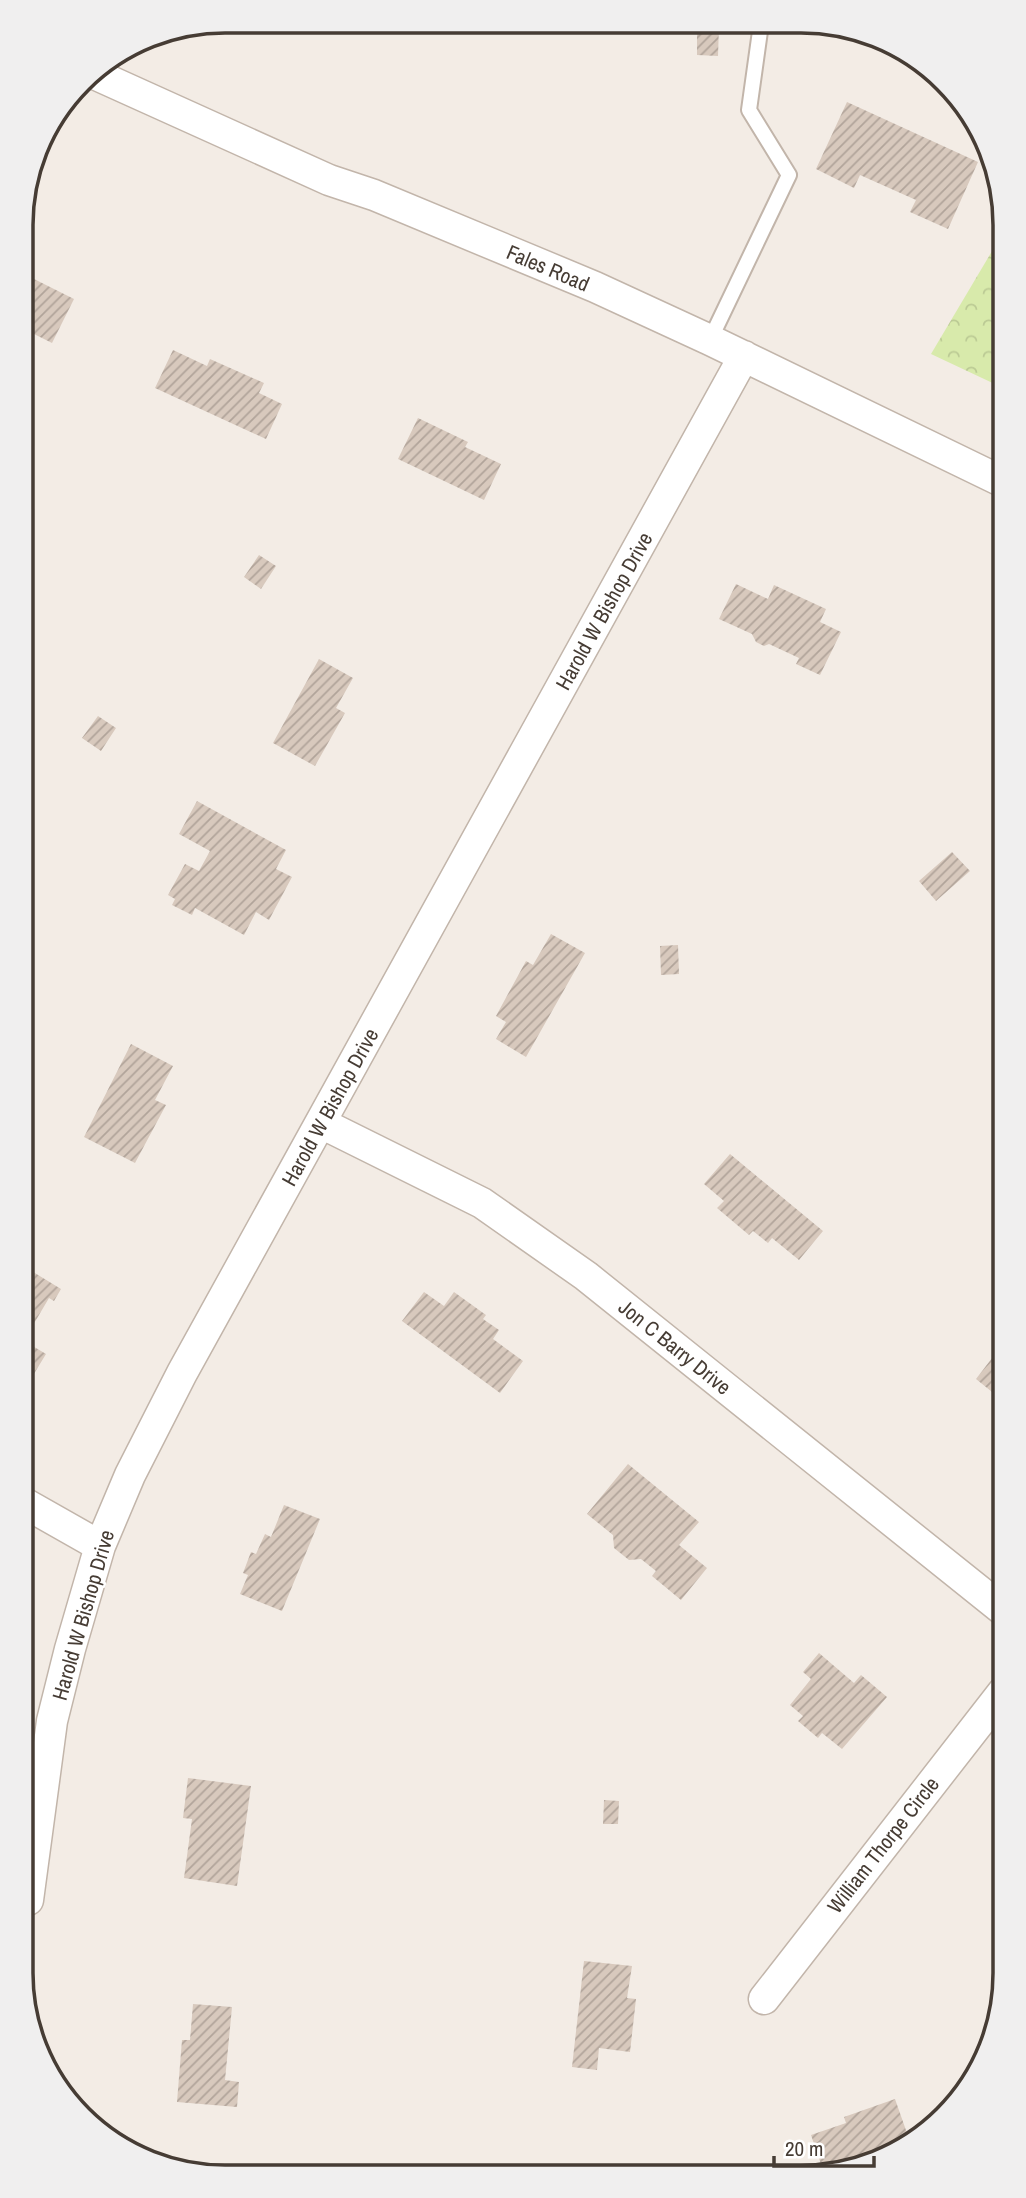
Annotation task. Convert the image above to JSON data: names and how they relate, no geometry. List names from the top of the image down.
{
  "streets": {
    "street": [
      "Fales Road",
      "Harold W Bishop Drive",
      "Jon C Barry Drive",
      "William Thorpe Circle"
    ]
  },
  "crossings": [
    ["Fales Road", "Harold W Bishop Drive"],
    ["Harold W Bishop Drive", "Jon C Barry Drive"]
  ],
  "scale_bar": "20 m"
}
